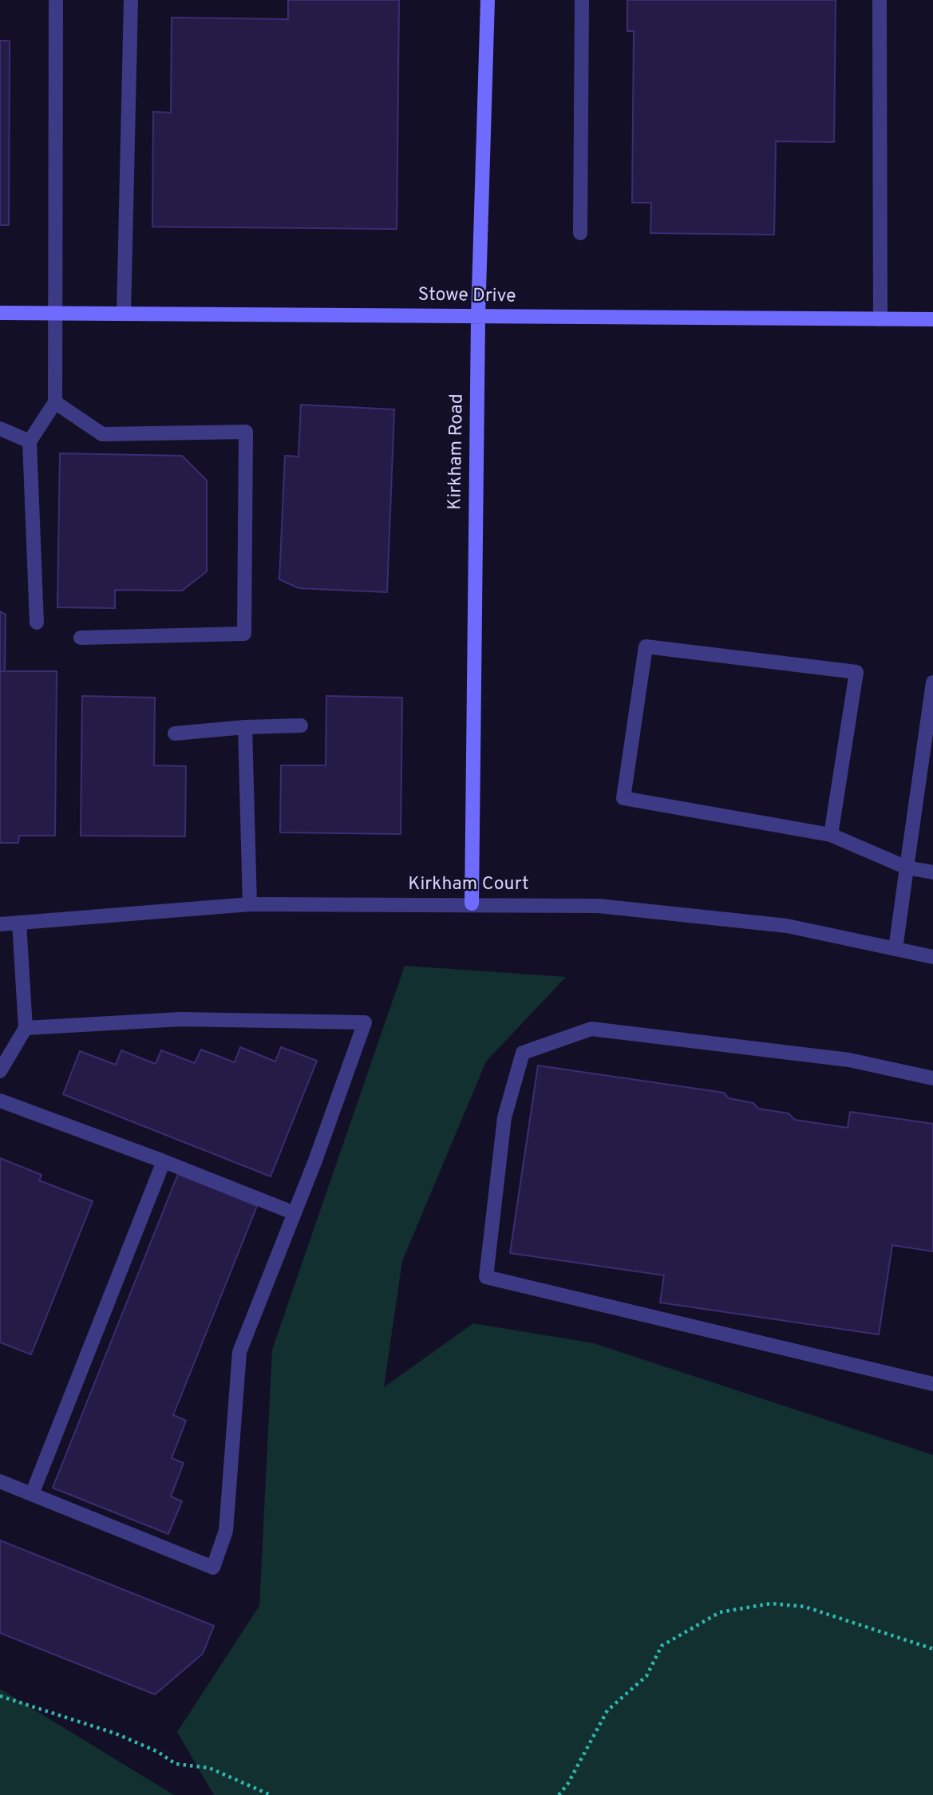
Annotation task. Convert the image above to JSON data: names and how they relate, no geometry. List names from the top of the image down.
{
  "streets": {
    "main road": ["Stowe Drive", "Kirkham Road"],
    "street": ["Kirkham Court"]
  },
  "crossings": [
    ["Stowe Drive", "Kirkham Road"],
    ["Kirkham Road", "Kirkham Court"]
  ]
}
